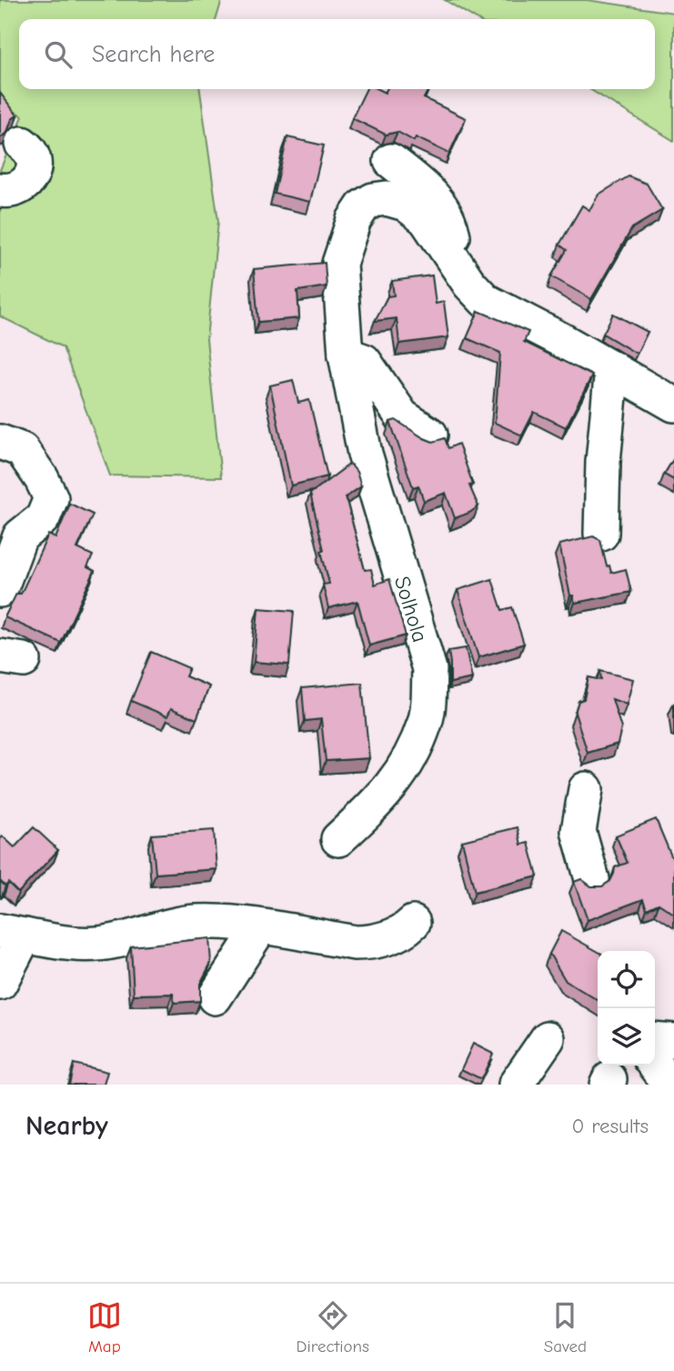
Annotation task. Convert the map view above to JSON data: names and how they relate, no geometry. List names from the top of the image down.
{
  "streets": {
    "lane": ["Solhola"]
  },
  "page": {
    "search": "Search here",
    "heading": ["Nearby", "0 results"],
    "nav": ["Map", "Directions", "Saved"]
  }
}
